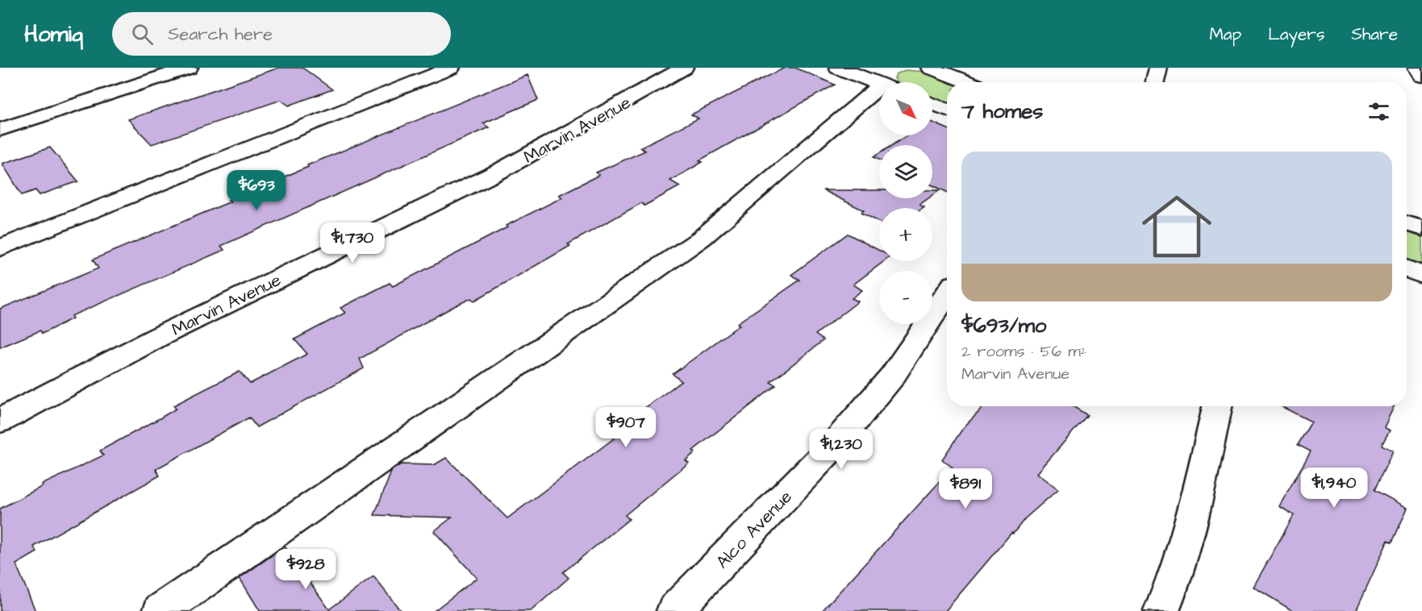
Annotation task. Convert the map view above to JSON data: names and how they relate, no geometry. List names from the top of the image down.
{
  "streets": {
    "street": ["Marvin Avenue", "Alco Avenue"]
  },
  "north": "bottom right",
  "page": {
    "header": "Homiq",
    "search": "Search here",
    "nav": ["Map", "Layers", "Share"],
    "map_buttons": ["+", "−"],
    "heading": "7 homes",
    "list": [
      {
        "name": "$693/mo",
        "note": "2 rooms · 56 m² · Marvin Avenue"
      }
    ],
    "price": [
      "$693",
      "$1,730",
      "$907",
      "$1,230",
      "$1,940",
      "$891",
      "$928"
    ]
  }
}
